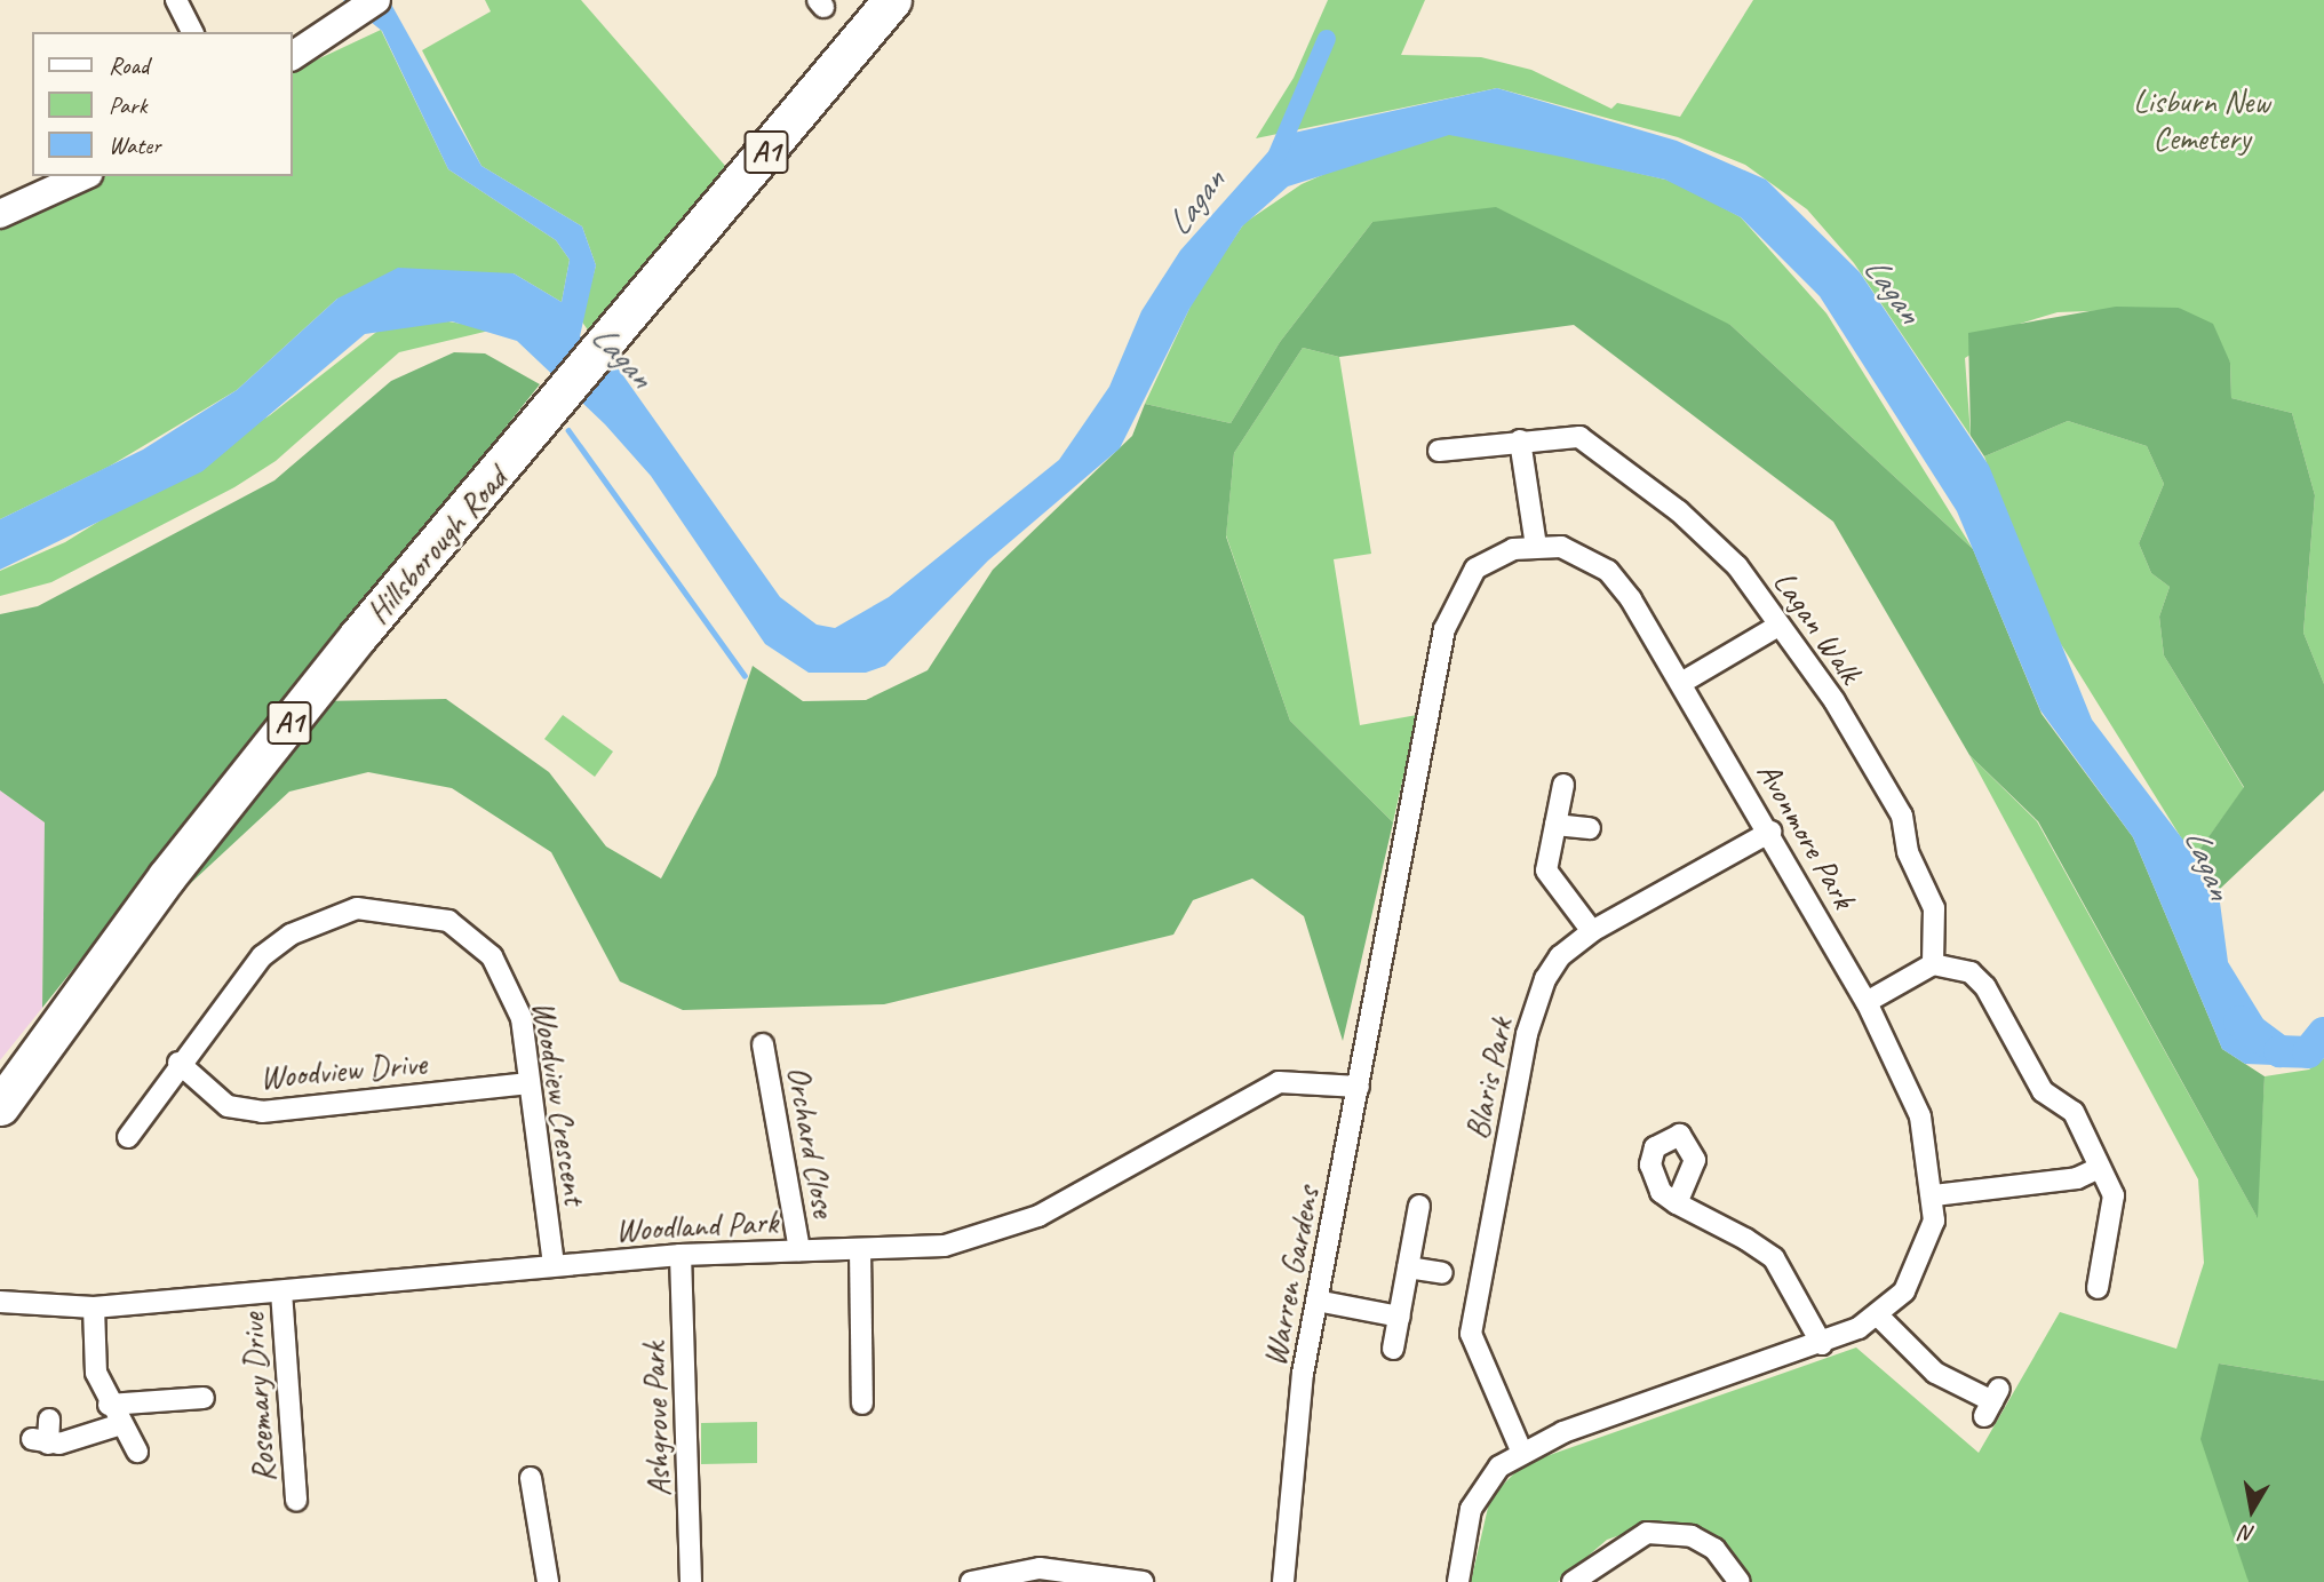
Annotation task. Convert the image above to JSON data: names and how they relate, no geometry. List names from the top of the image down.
{
  "streets": {
    "highway": ["A1", "Hillsborough Road"],
    "street": [
      "Lagan Walk",
      "Avonmore Park",
      "Woodview Drive",
      "Blaris Park",
      "Woodview Crescent",
      "Orchard Close",
      "Woodland Park",
      "Warren Gardens",
      "Rosemary Drive",
      "Ashgrove Park"
    ]
  },
  "crossings": [
    ["Avonmore Park", "Blaris Park"],
    ["Avonmore Park", "Warren Gardens"],
    ["Woodview Drive", "Woodview Crescent"],
    ["Woodview Crescent", "Woodland Park"],
    ["Orchard Close", "Woodland Park"],
    ["Woodland Park", "Warren Gardens"],
    ["Woodland Park", "Rosemary Drive"],
    ["Woodland Park", "Ashgrove Park"]
  ],
  "water": ["Lagan"],
  "parks": ["Lisburn New Cemetery"],
  "legend": ["Road", "Park", "Water"],
  "north": "bottom"
}
